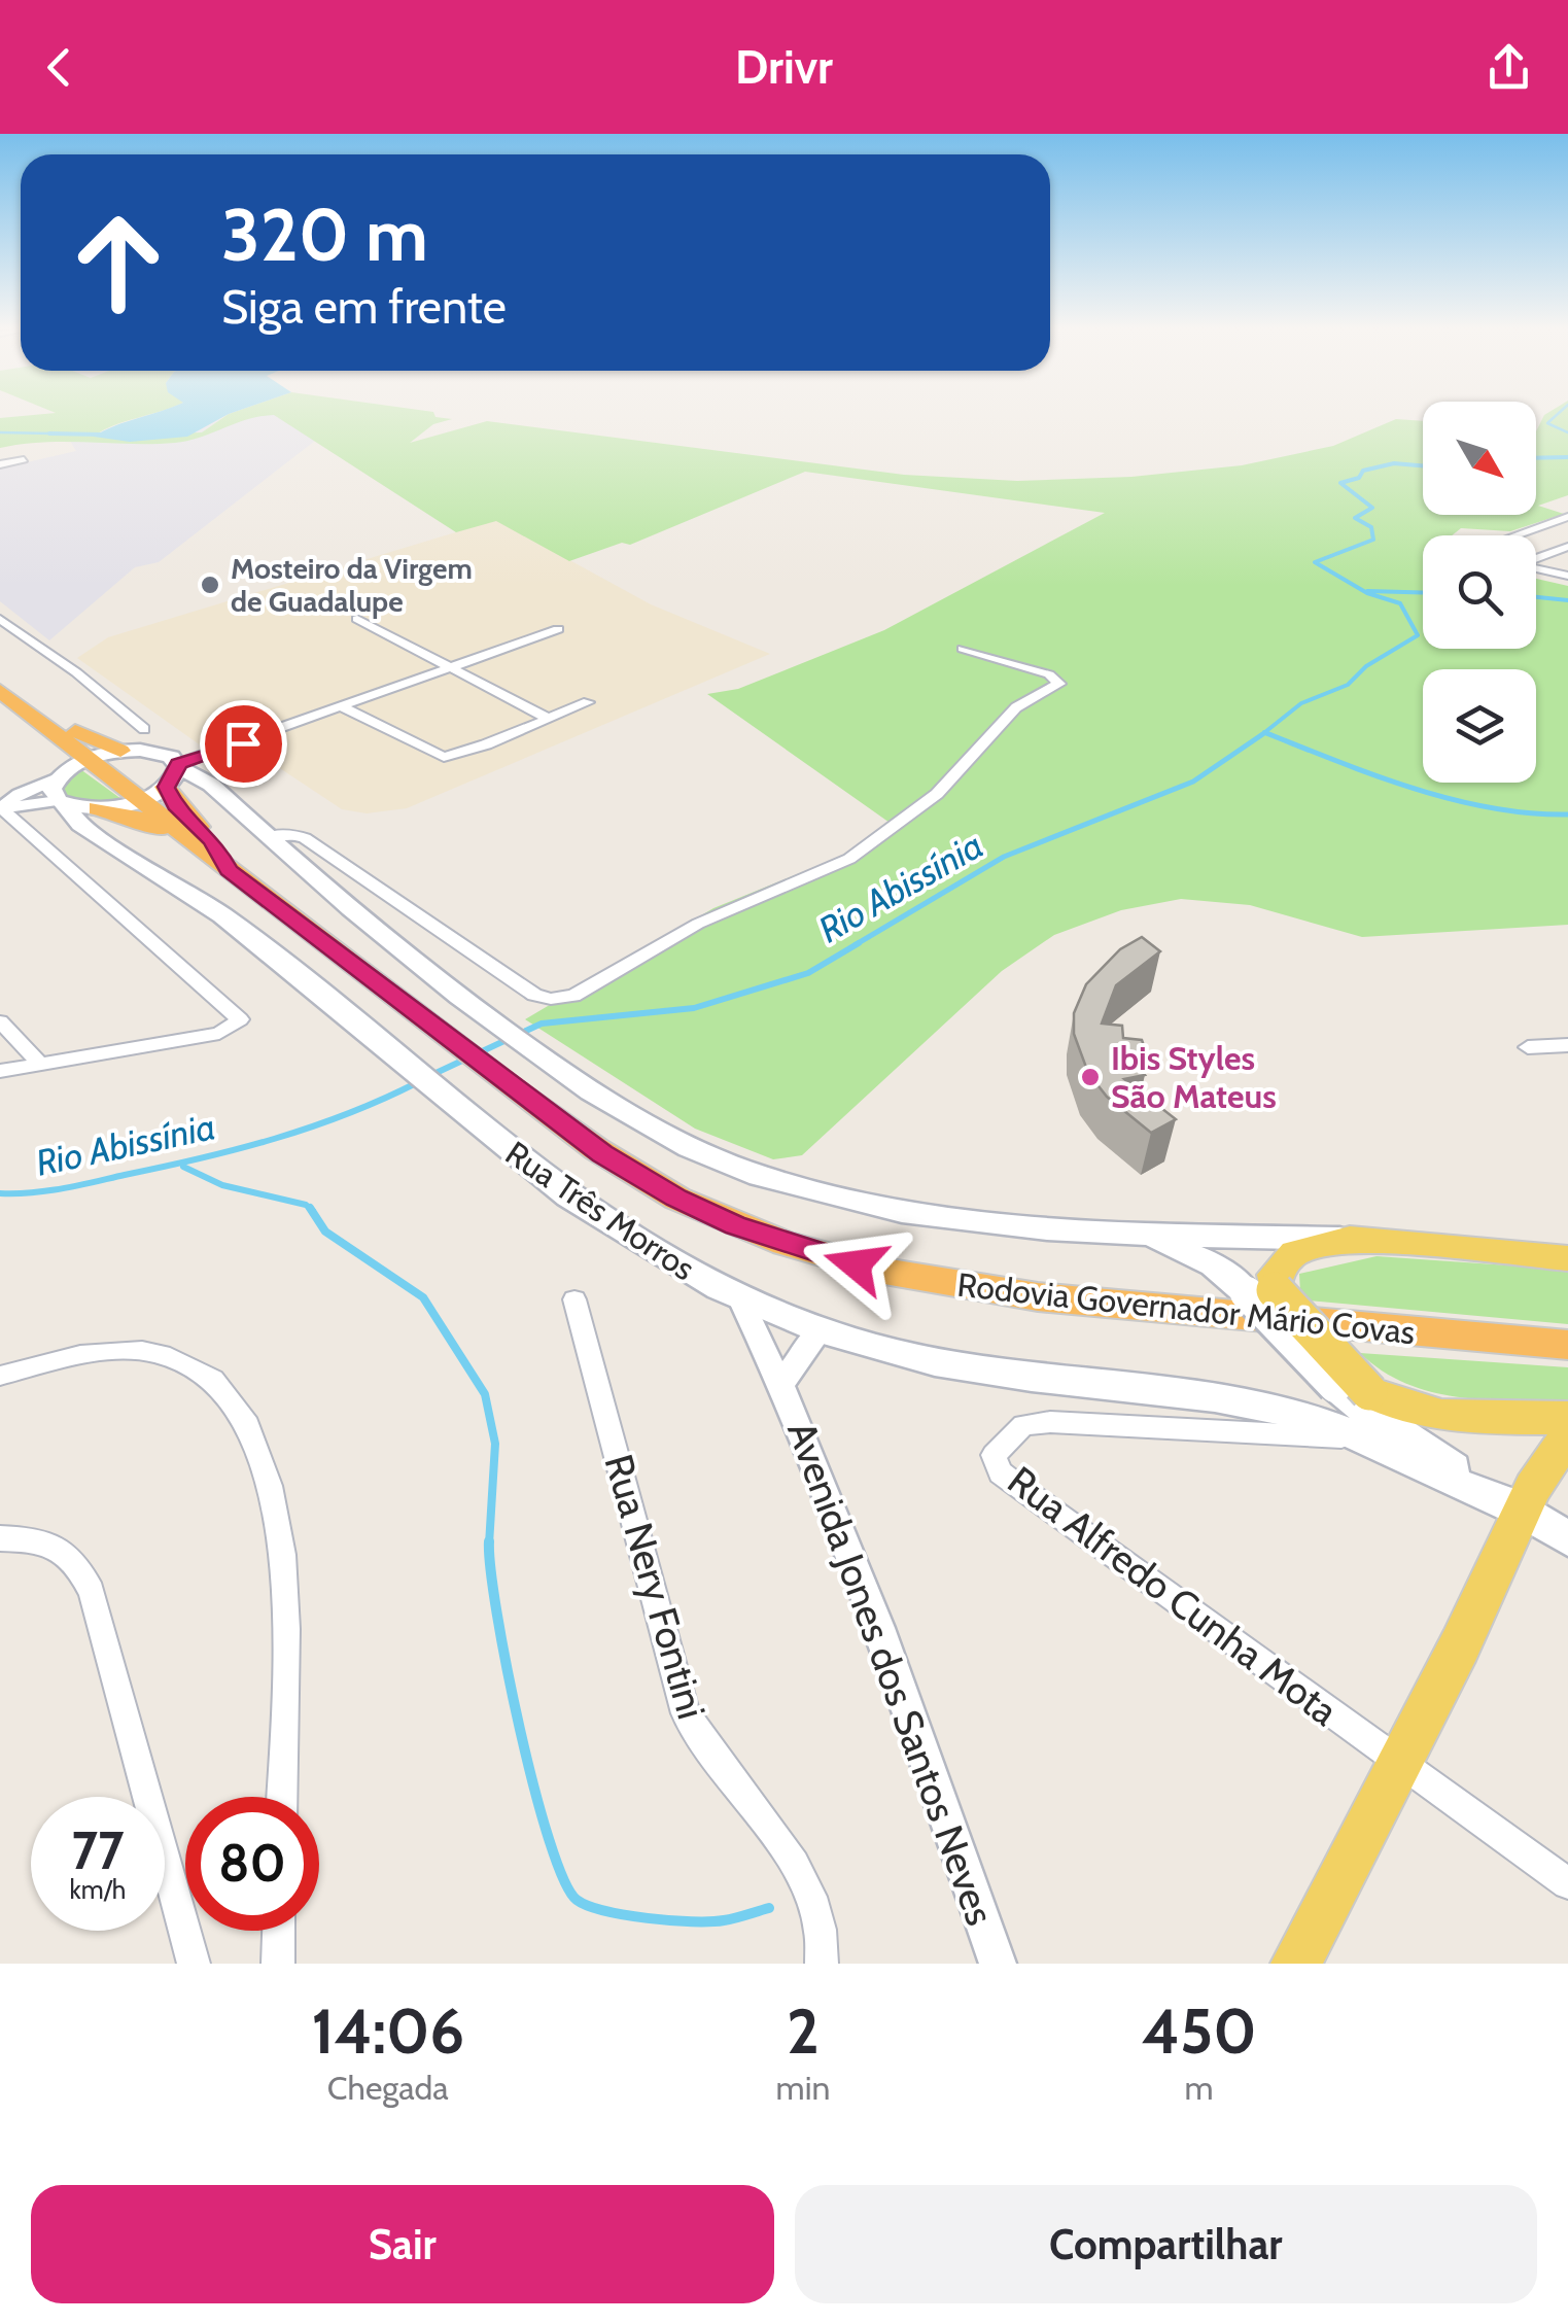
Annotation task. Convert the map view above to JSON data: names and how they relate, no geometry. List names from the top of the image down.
{
  "streets": {
    "highway": ["Rodovia Governador Mário Covas"],
    "main road": ["Rua Três Morros"],
    "street": ["Rua Nery Fontini", "Rua Alfredo Cunha Mota", "Avenida Jones dos Santos Neves"]
  },
  "crossings": [
    ["Rua Três Morros", "Rua Alfredo Cunha Mota"],
    ["Rua Três Morros", "Avenida Jones dos Santos Neves"]
  ],
  "water": ["Rio Abissínia"],
  "places": ["Mosteiro da Virgem de Guadalupe", "Ibis Styles São Mateus"],
  "north": "bottom right",
  "page": {
    "header": "Drivr",
    "turn": ["320 m", "Siga em frente"],
    "speed": "77 km/h",
    "limit": "80",
    "eta": [
      "14:06",
      "Chegada",
      "2",
      "min",
      "450",
      "m"
    ],
    "buttons": ["Sair", "Compartilhar"]
  }
}
